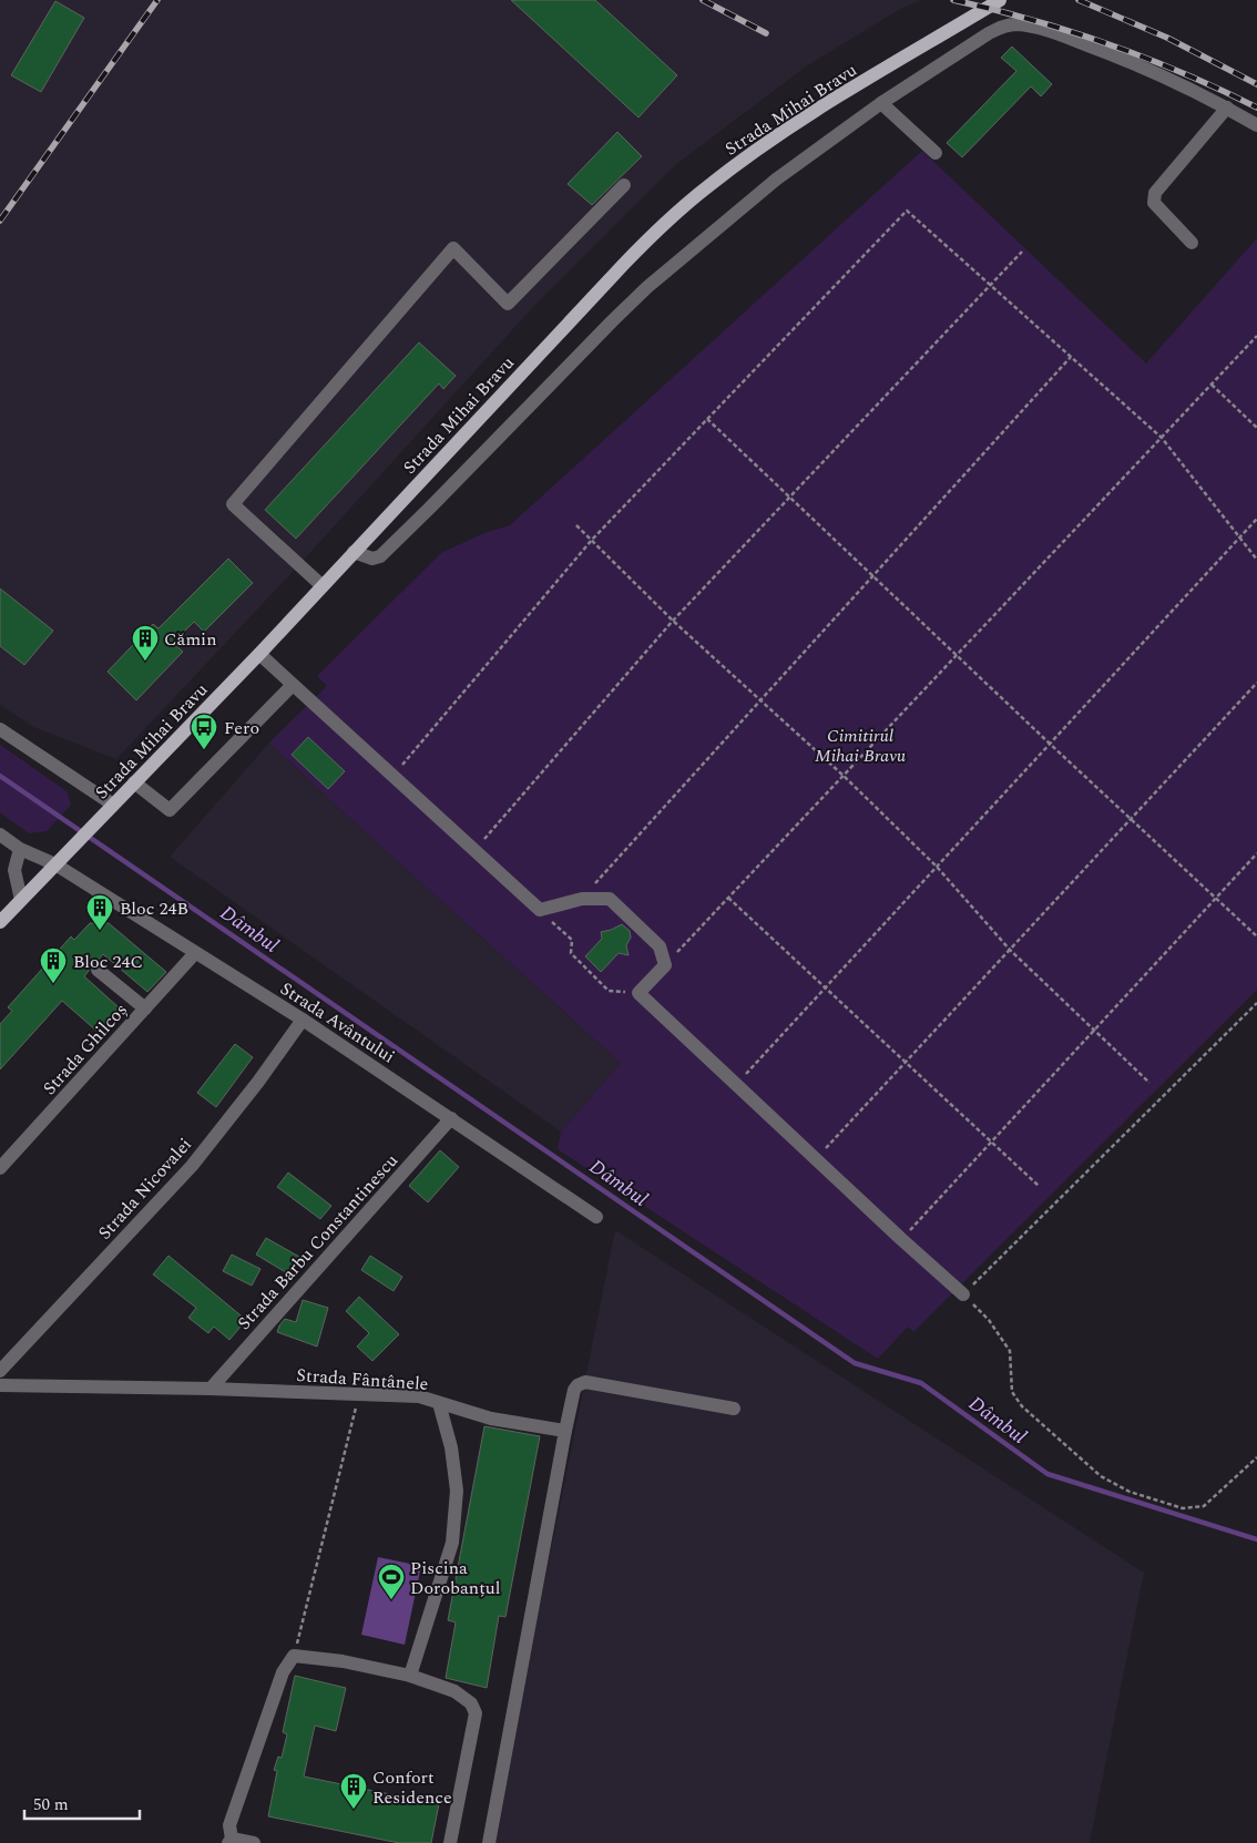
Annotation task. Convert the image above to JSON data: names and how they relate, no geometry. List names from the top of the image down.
{
  "streets": {
    "main road": ["Strada Mihai Bravu"],
    "street": [
      "Strada Avântului",
      "Strada Ghilcoș",
      "Strada Nicovalei",
      "Strada Barbu Constantinescu",
      "Strada Fântânele"
    ]
  },
  "crossings": [
    ["Strada Mihai Bravu", "Strada Avântului"],
    ["Strada Avântului", "Strada Ghilcoș"],
    ["Strada Avântului", "Strada Nicovalei"],
    ["Strada Avântului", "Strada Barbu Constantinescu"],
    ["Strada Barbu Constantinescu", "Strada Fântânele"]
  ],
  "water": ["Dâmbul"],
  "parks": ["Cimitirul Mihai Bravu"],
  "places": {
    "building": [
      "Cămin",
      "Bloc 24B",
      "Bloc 24C",
      "Confort Residence"
    ],
    "bus stop": ["Fero"],
    "sports": ["Piscina Dorobanțul"]
  },
  "scale_bar": "50 m"
}
